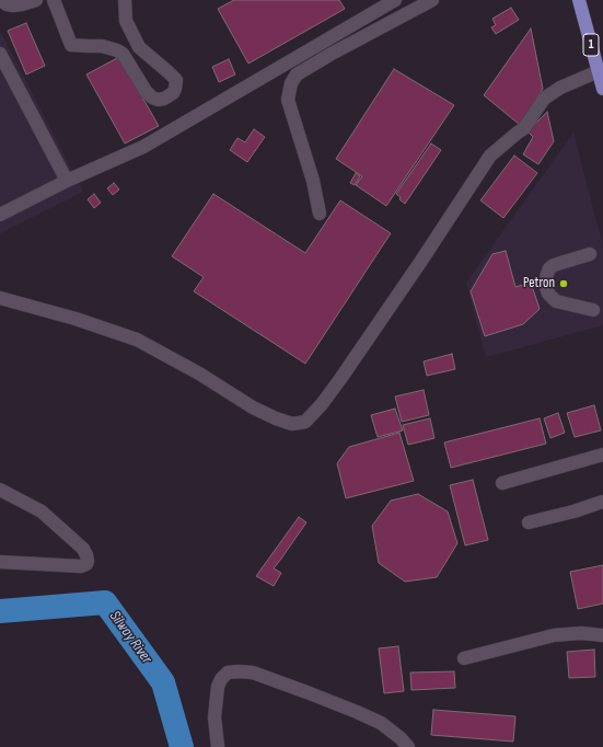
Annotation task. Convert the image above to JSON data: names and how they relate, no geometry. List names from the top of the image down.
{
  "streets": {
    "main road": ["1"]
  },
  "water": ["Silway River"],
  "places": ["Petron"]
}
